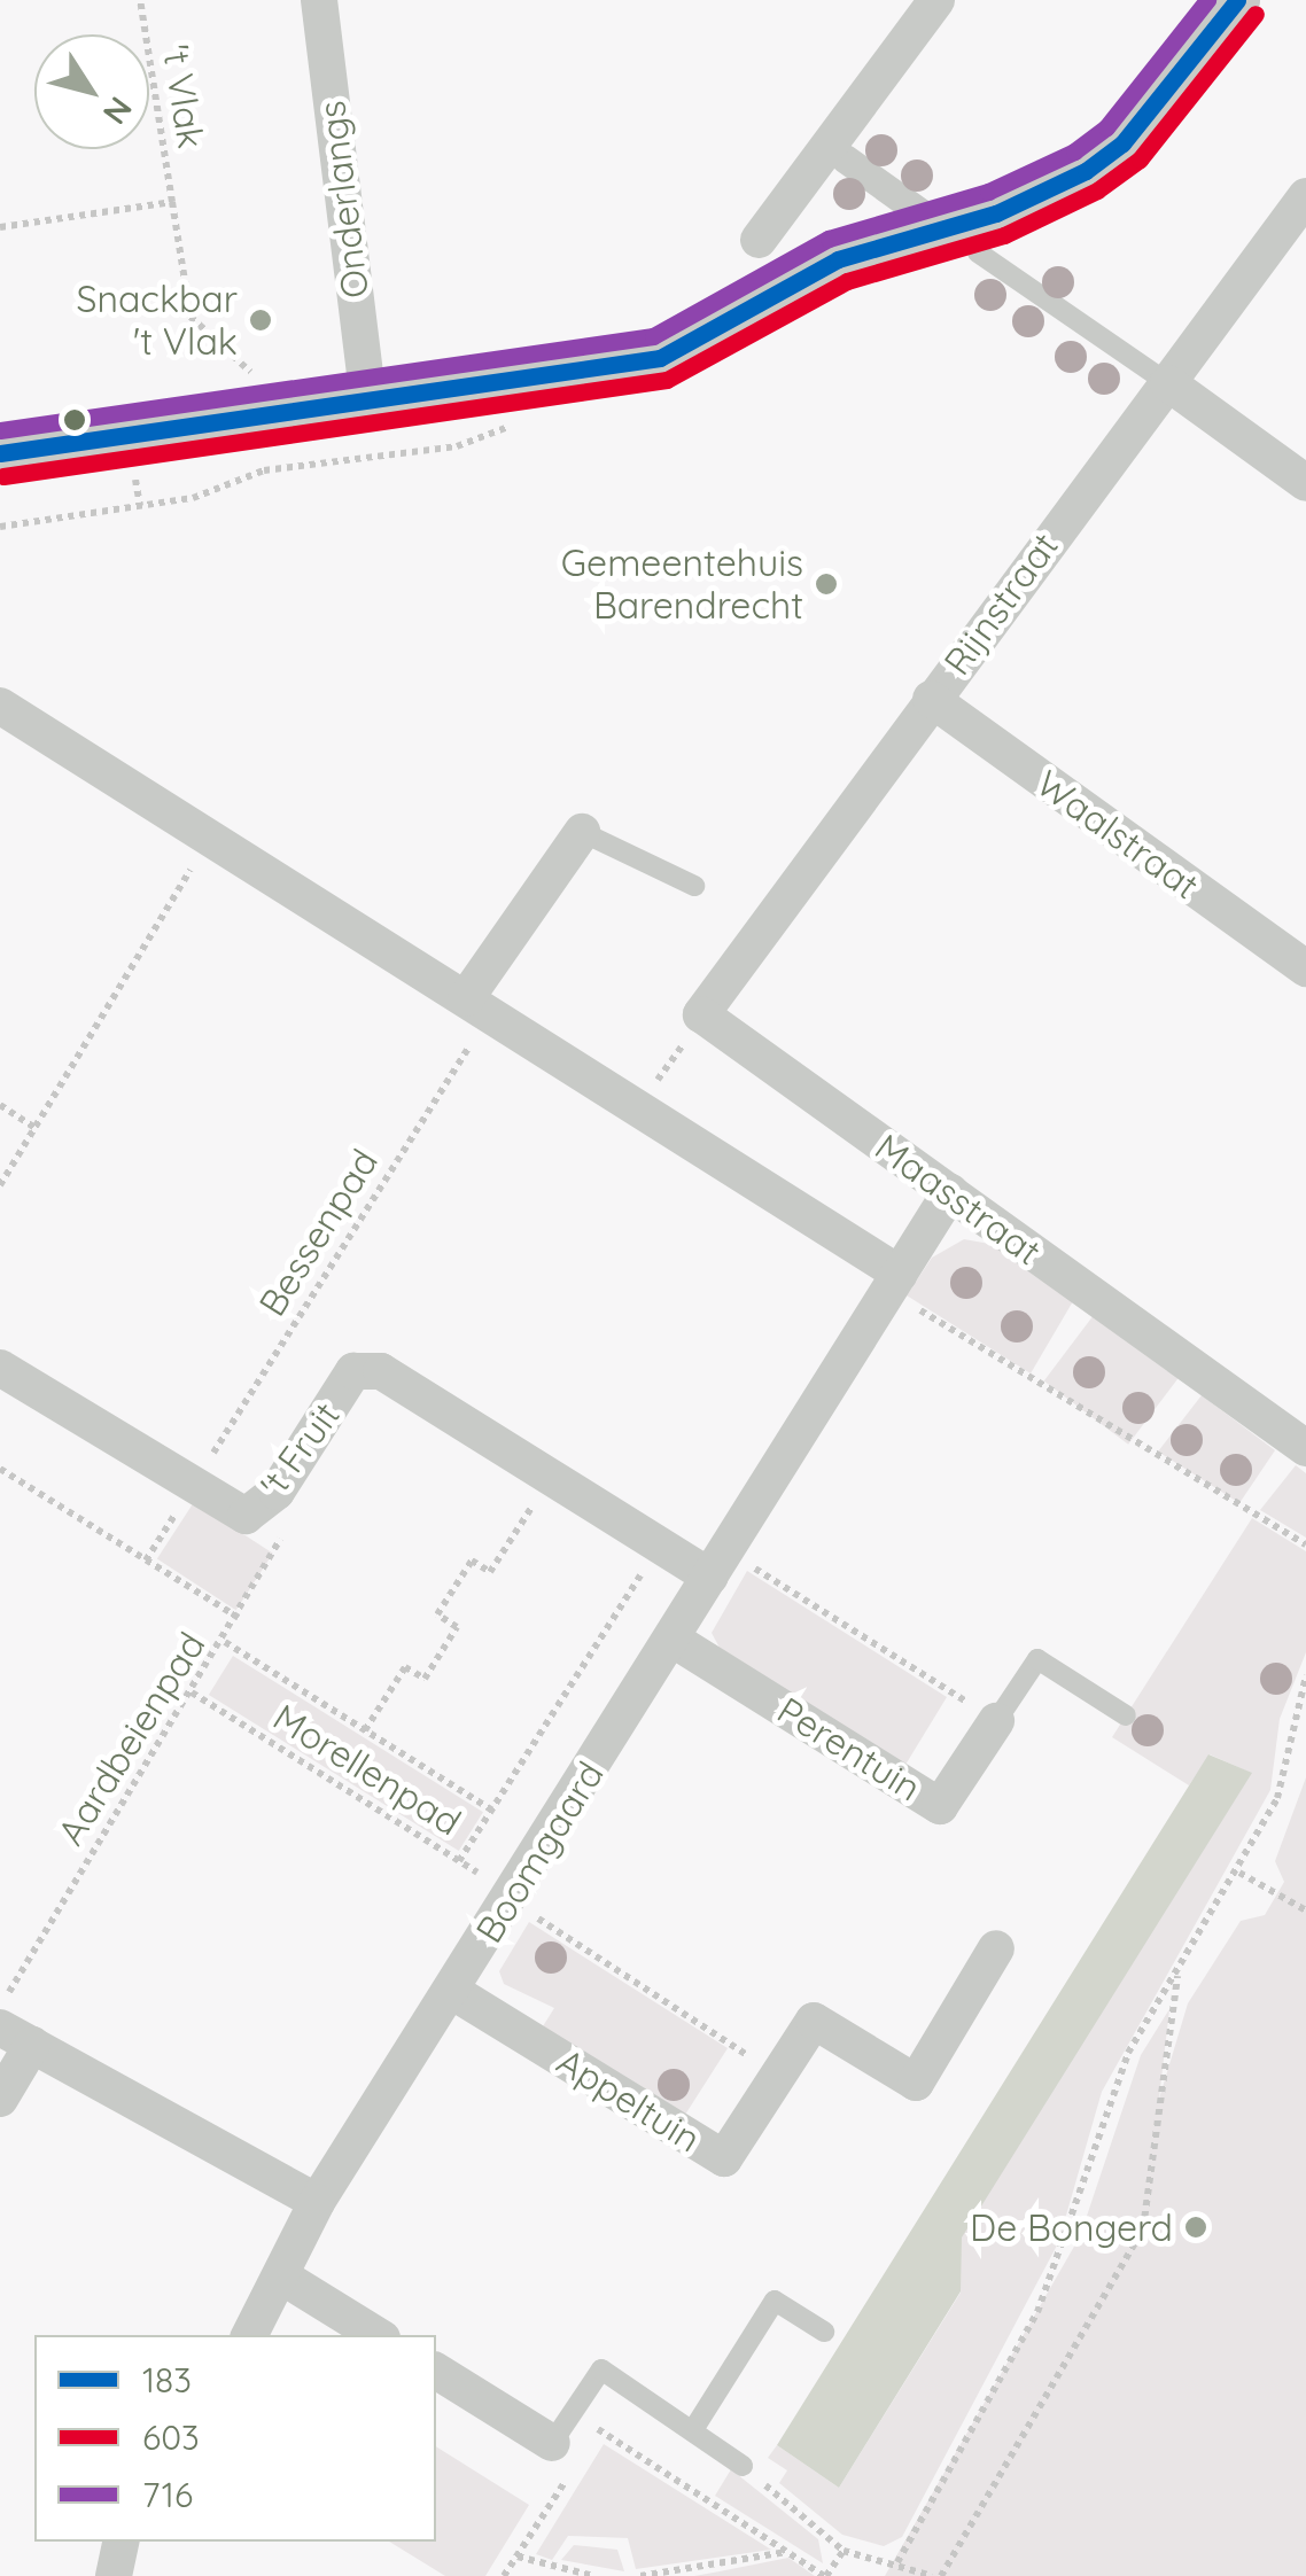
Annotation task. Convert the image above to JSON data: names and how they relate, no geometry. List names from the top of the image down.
{
  "streets": {
    "street": [
      "Onderlangs",
      "Rijnstraat",
      "Waalstraat",
      "Maasstraat",
      "'t Fruit",
      "Perentuin",
      "Boomgaard",
      "Appeltuin"
    ],
    "path": [
      "'t Vlak",
      "Bessenpad",
      "Aardbeienpad",
      "Morellenpad"
    ]
  },
  "crossings": [
    ["Rijnstraat", "Waalstraat"],
    ["Rijnstraat", "Maasstraat"],
    ["Maasstraat", "Boomgaard"],
    ["Bessenpad", "'t Fruit"],
    ["'t Fruit", "Aardbeienpad"],
    ["'t Fruit", "Boomgaard"],
    ["Aardbeienpad", "Morellenpad"],
    ["Perentuin", "Boomgaard"],
    ["Morellenpad", "Boomgaard"],
    ["Morellenpad", "Appeltuin"],
    ["Boomgaard", "Appeltuin"]
  ],
  "places": ["Snackbar 't Vlak", "Gemeentehuis Barendrecht", "De Bongerd"],
  "lines": ["transit line 183", "transit line 716", "transit line 603"],
  "legend": ["183", "603", "716"],
  "north": "bottom right"
}
